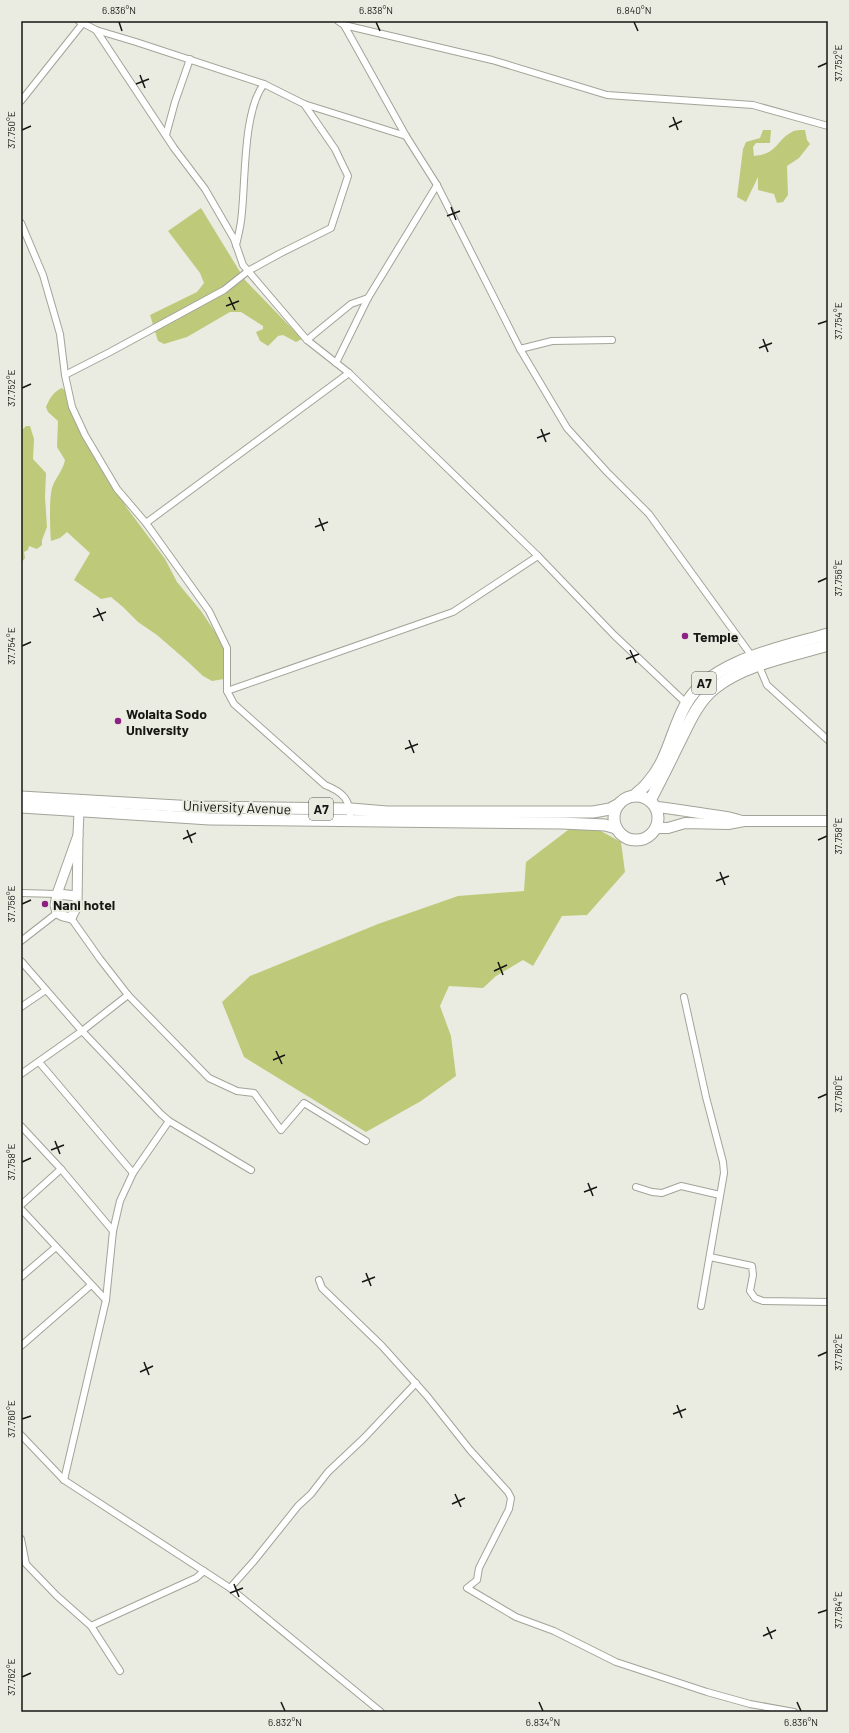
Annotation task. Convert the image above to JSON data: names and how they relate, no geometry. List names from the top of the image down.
{
  "streets": {
    "highway": ["A7", "University Avenue"]
  },
  "crossings": [
    ["A7", "University Avenue"]
  ],
  "places": ["Temple", "Wolaita Sodo University", "Nani hotel"],
  "coordinates": [
    "6.836°N",
    "6.838°N",
    "6.840°N",
    "37.752°E",
    "37.750°E",
    "37.754°E",
    "37.756°E",
    "37.758°E",
    "37.760°E",
    "37.762°E",
    "37.764°E",
    "6.832°N",
    "6.834°N"
  ]
}
